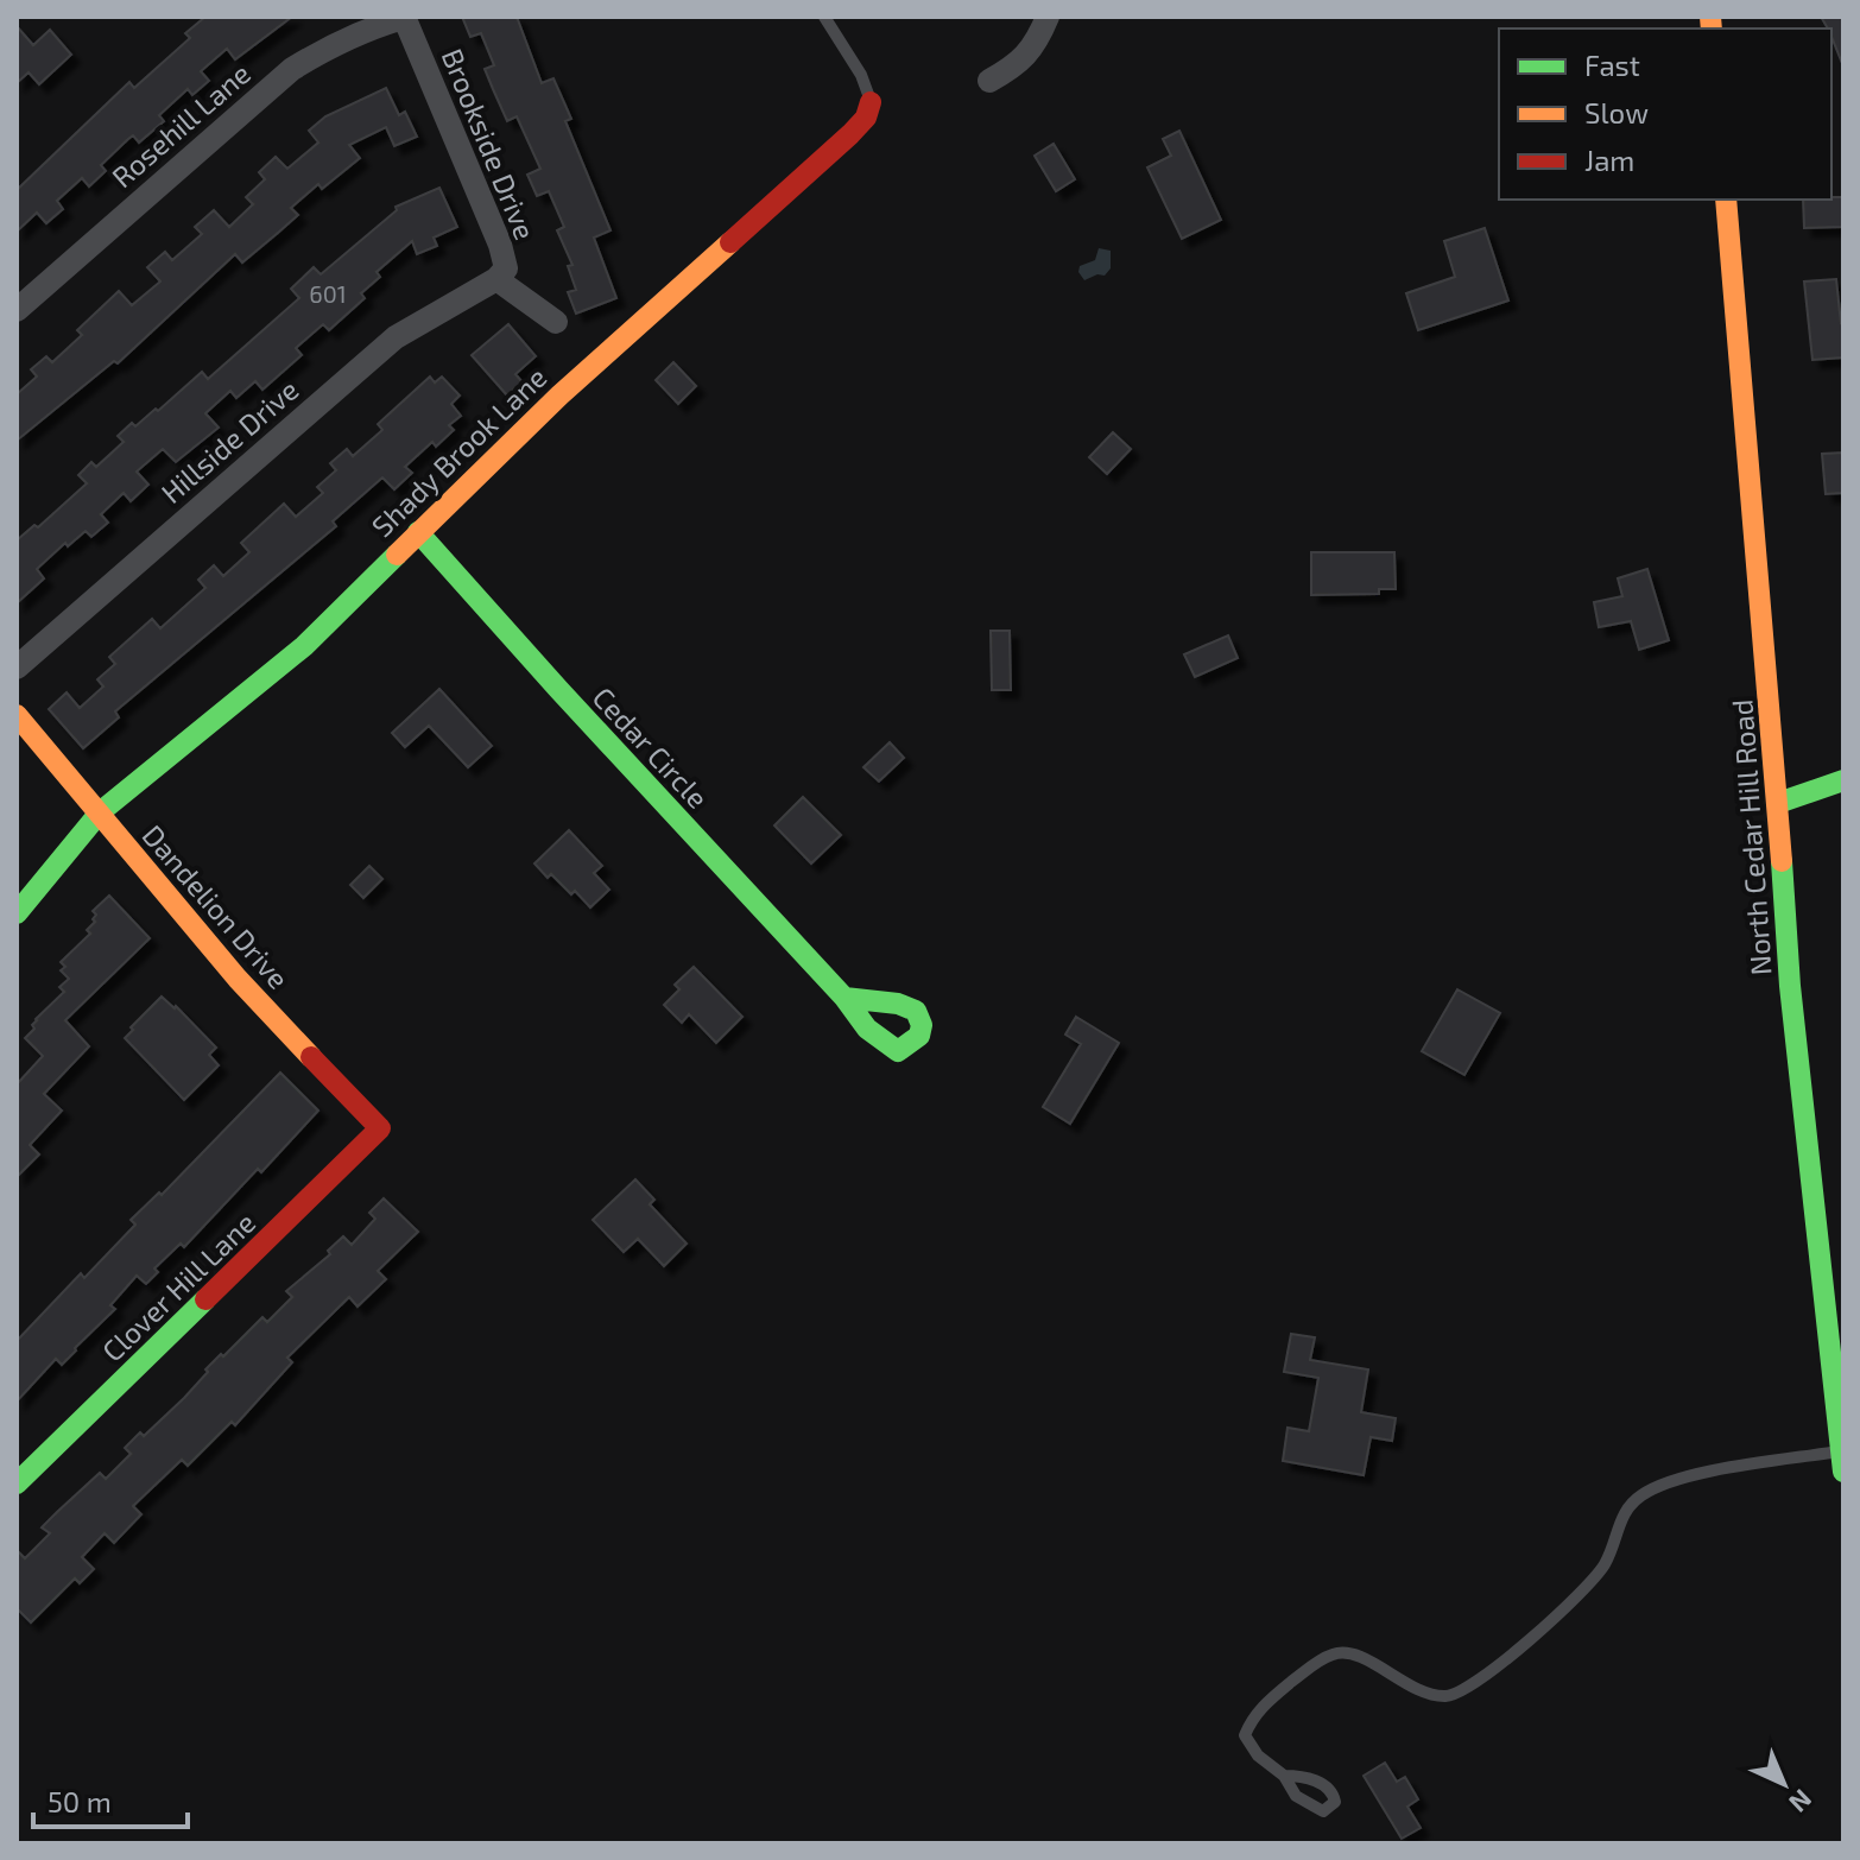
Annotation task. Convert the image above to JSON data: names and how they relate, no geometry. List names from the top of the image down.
{
  "streets": {
    "street": [
      "Rosehill Lane",
      "Brookside Drive",
      "Hillside Drive",
      "Shady Brook Lane",
      "Cedar Circle",
      "North Cedar Hill Road",
      "Dandelion Drive",
      "Clover Hill Lane"
    ]
  },
  "crossings": [
    ["Rosehill Lane", "Brookside Drive"],
    ["Brookside Drive", "Hillside Drive"],
    ["Shady Brook Lane", "Cedar Circle"],
    ["Shady Brook Lane", "Dandelion Drive"],
    ["Dandelion Drive", "Clover Hill Lane"]
  ],
  "house_numbers": ["601"],
  "legend": ["Fast", "Slow", "Jam"],
  "scale_bar": "50 m",
  "north": "bottom right"
}
